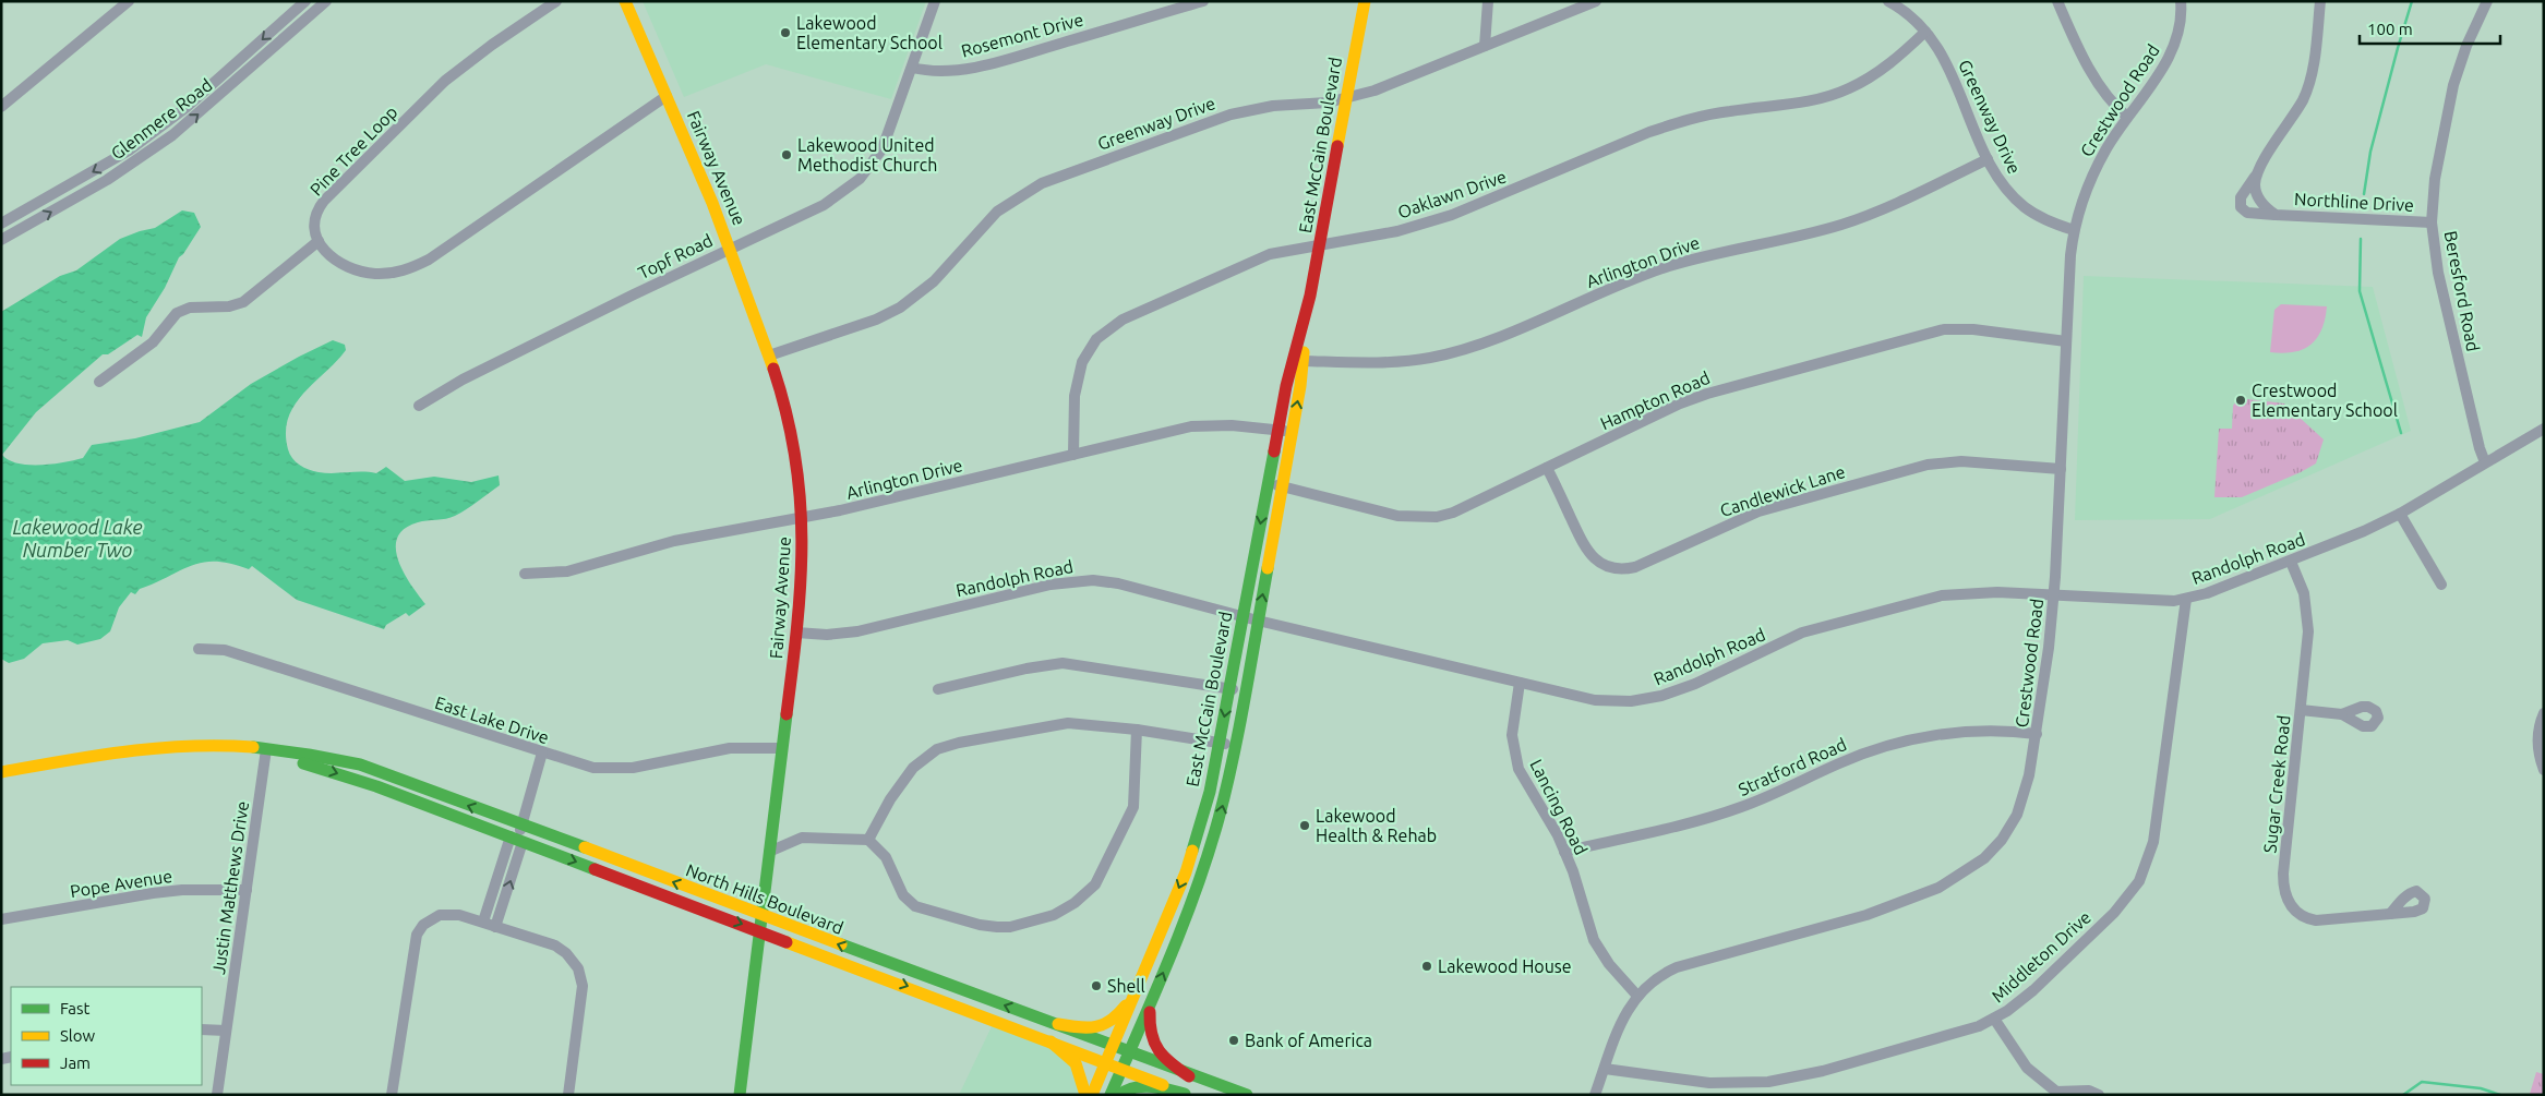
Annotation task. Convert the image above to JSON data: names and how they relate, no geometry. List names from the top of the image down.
{
  "streets": {
    "street": [
      "Rosemont Drive",
      "Crestwood Road",
      "Greenway Drive",
      "Glenmere Road",
      "East McCain Boulevard",
      "Pine Tree Loop",
      "Fairway Avenue",
      "Oaklawn Drive",
      "Northline Drive",
      "Topf Road",
      "Arlington Drive",
      "Beresford Road",
      "Hampton Road",
      "Candlewick Lane",
      "Randolph Road",
      "East Lake Drive",
      "Stratford Road",
      "Sugar Creek Road",
      "Lancing Road",
      "Pope Avenue",
      "Justin Matthews Drive",
      "North Hills Boulevard",
      "Middleton Drive"
    ]
  },
  "crossings": [
    ["Rosemont Drive", "Topf Road"],
    ["Crestwood Road", "Greenway Drive"],
    ["Crestwood Road", "Hampton Road"],
    ["Crestwood Road", "Candlewick Lane"],
    ["Crestwood Road", "Randolph Road"],
    ["Crestwood Road", "Stratford Road"],
    ["Crestwood Road", "Lancing Road"],
    ["Crestwood Road", "Middleton Drive"],
    ["Greenway Drive", "East McCain Boulevard"],
    ["Greenway Drive", "Fairway Avenue"],
    ["Greenway Drive", "Oaklawn Drive"],
    ["Greenway Drive", "Arlington Drive"],
    ["East McCain Boulevard", "Oaklawn Drive"],
    ["East McCain Boulevard", "Arlington Drive"],
    ["East McCain Boulevard", "Hampton Road"],
    ["East McCain Boulevard", "Randolph Road"],
    ["East McCain Boulevard", "North Hills Boulevard"],
    ["Fairway Avenue", "Topf Road"],
    ["Fairway Avenue", "Arlington Drive"],
    ["Fairway Avenue", "Randolph Road"],
    ["Fairway Avenue", "East Lake Drive"],
    ["Fairway Avenue", "North Hills Boulevard"],
    ["Oaklawn Drive", "Arlington Drive"],
    ["Northline Drive", "Beresford Road"],
    ["Beresford Road", "Randolph Road"],
    ["Hampton Road", "Candlewick Lane"],
    ["Randolph Road", "Sugar Creek Road"],
    ["Randolph Road", "Lancing Road"],
    ["Randolph Road", "Middleton Drive"],
    ["Stratford Road", "Lancing Road"],
    ["Pope Avenue", "Justin Matthews Drive"],
    ["Justin Matthews Drive", "North Hills Boulevard"]
  ],
  "water": ["Lakewood Lake Number Two"],
  "places": [
    "Lakewood Elementary School",
    "Lakewood United Methodist Church",
    "Crestwood Elementary School",
    "Lakewood Health & Rehab",
    "Lakewood House",
    "Shell",
    "Bank of America"
  ],
  "legend": ["Fast", "Slow", "Jam"],
  "scale_bar": "100 m"
}
